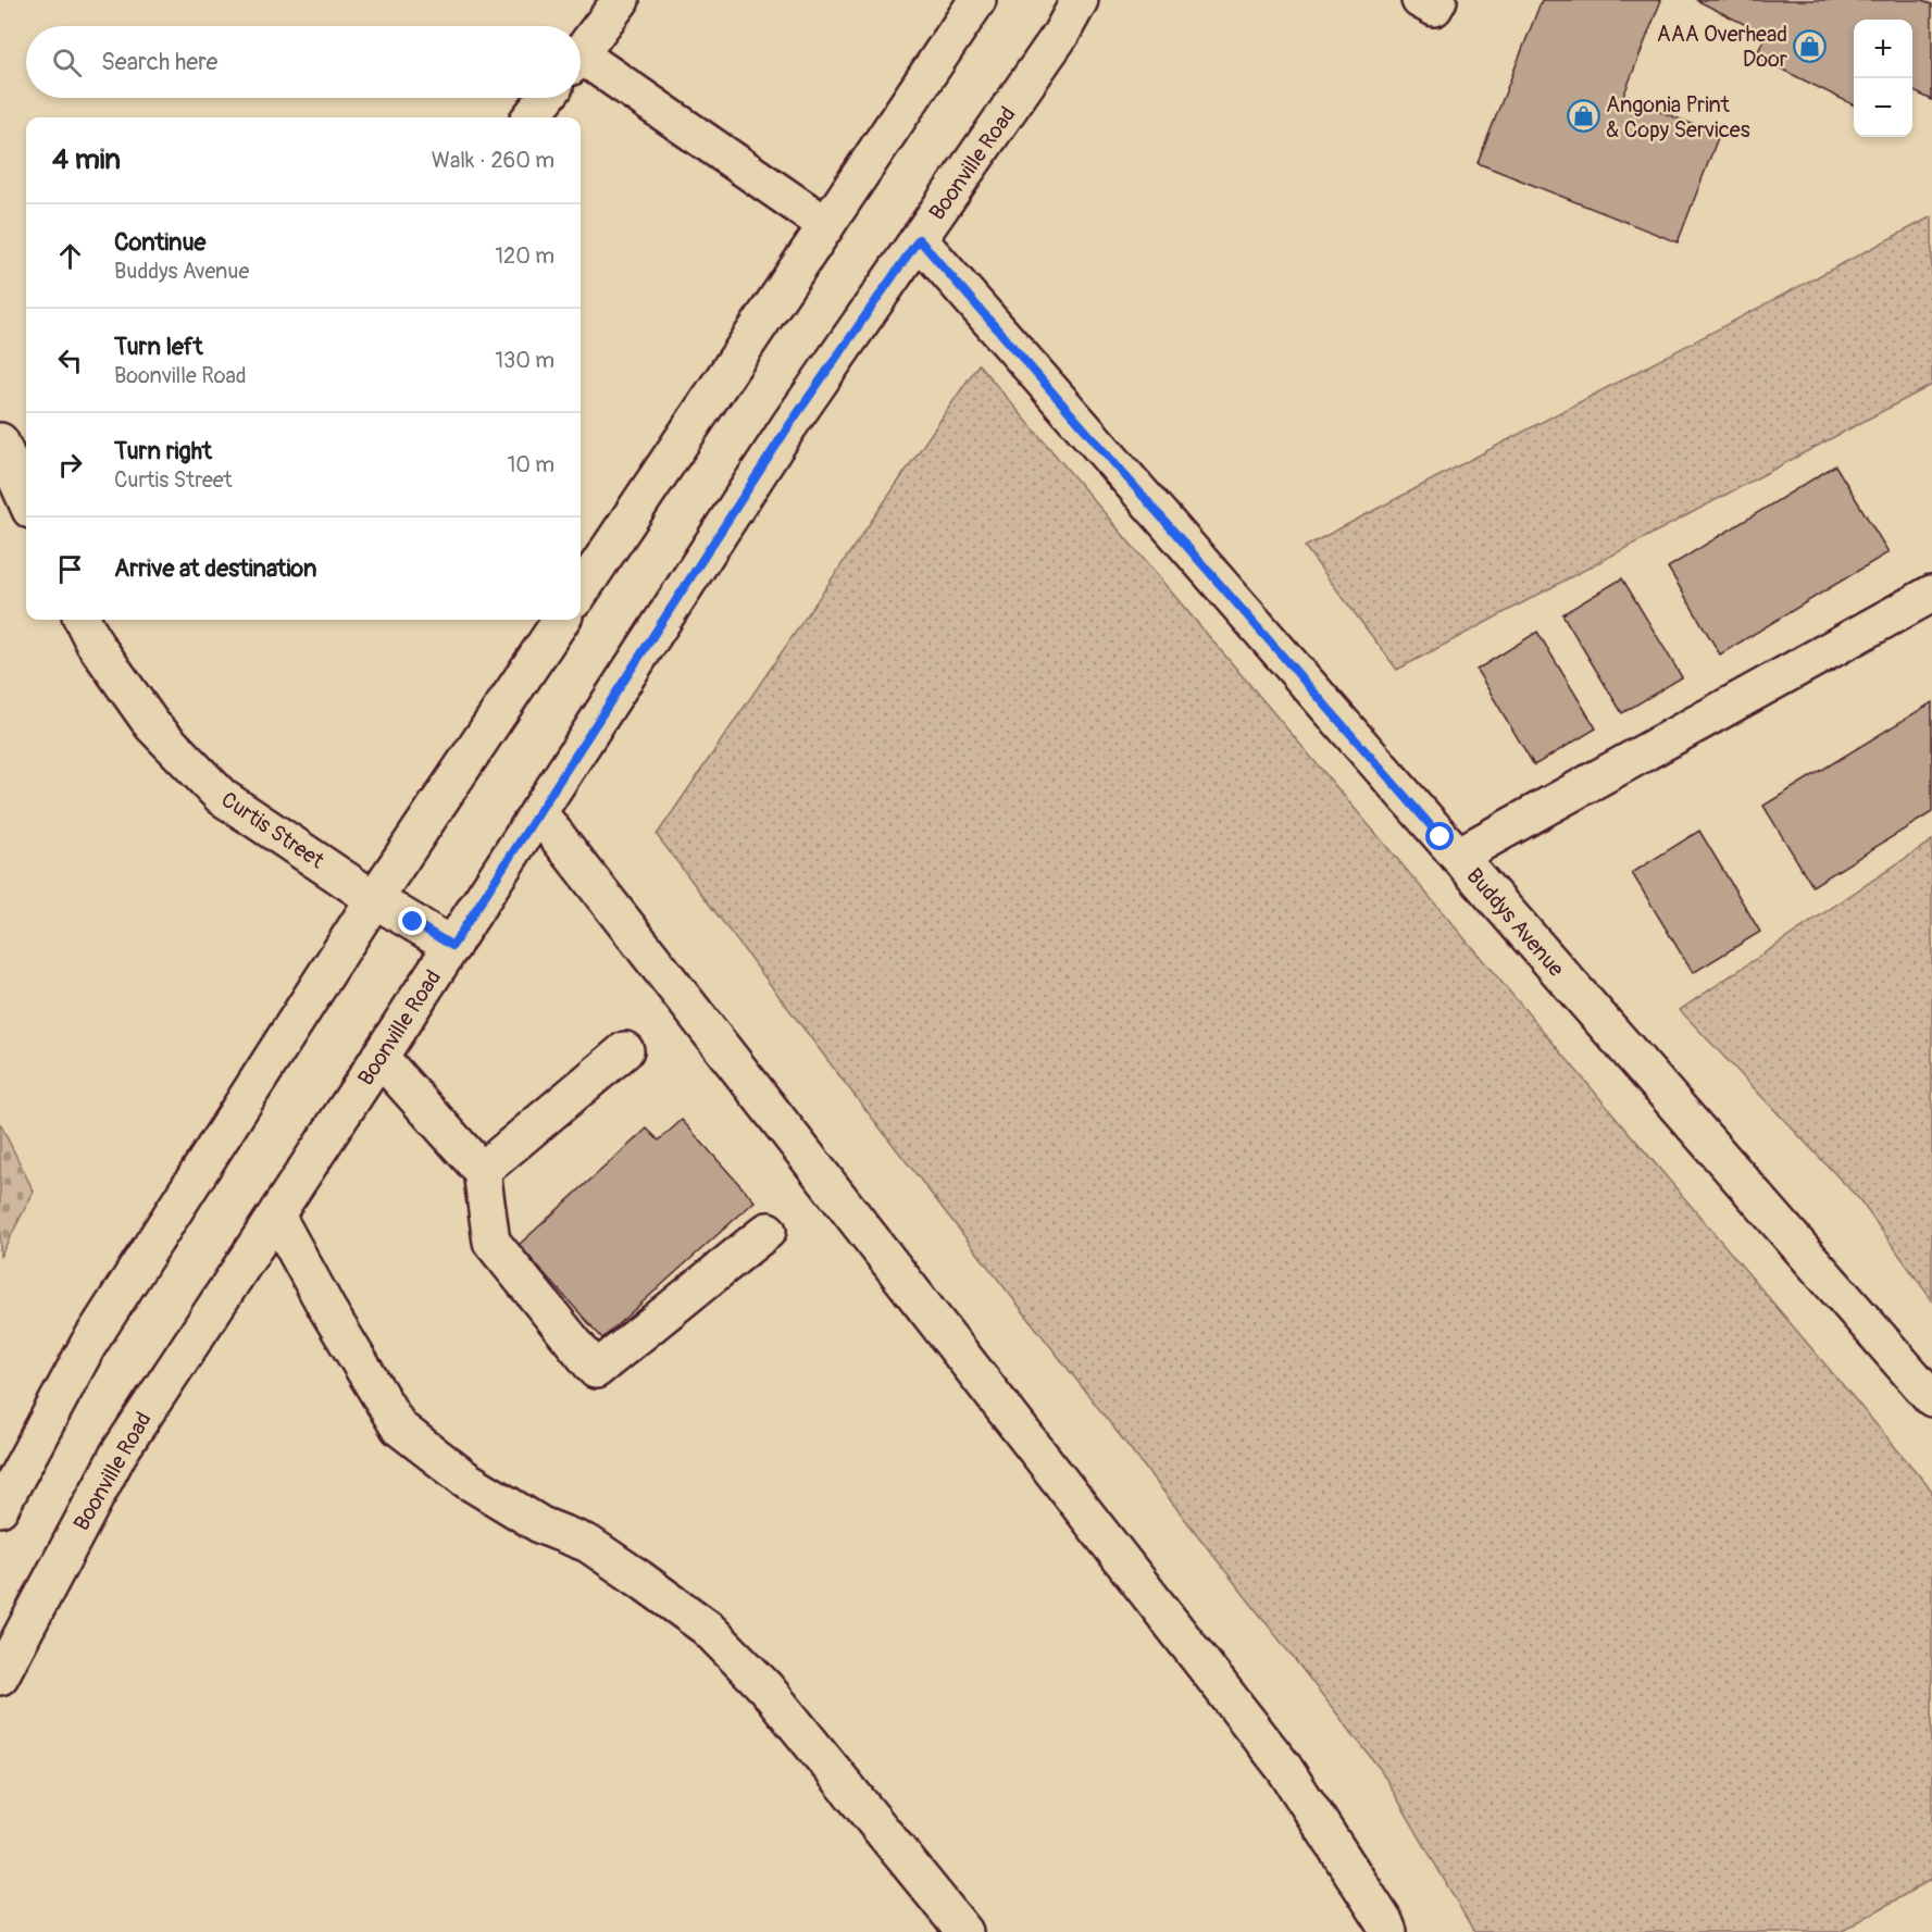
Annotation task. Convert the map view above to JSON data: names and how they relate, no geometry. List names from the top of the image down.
{
  "streets": {
    "main road": ["Boonville Road", "Curtis Street", "Buddys Avenue"]
  },
  "crossings": [
    ["Boonville Road", "Curtis Street"],
    ["Boonville Road", "Buddys Avenue"]
  ],
  "places": {
    "shop": ["AAA Overhead Door", "Angonia Print & Copy Services"]
  },
  "page": {
    "map_buttons": ["+", "−"],
    "search": "Search here",
    "heading": ["4 min", "Walk · 260 m"],
    "list": [
      ["Continue", "Buddys Avenue", "120 m"],
      ["Turn left", "Boonville Road", "130 m"],
      ["Turn right", "Curtis Street", "10 m"],
      "Arrive at destination"
    ]
  }
}
